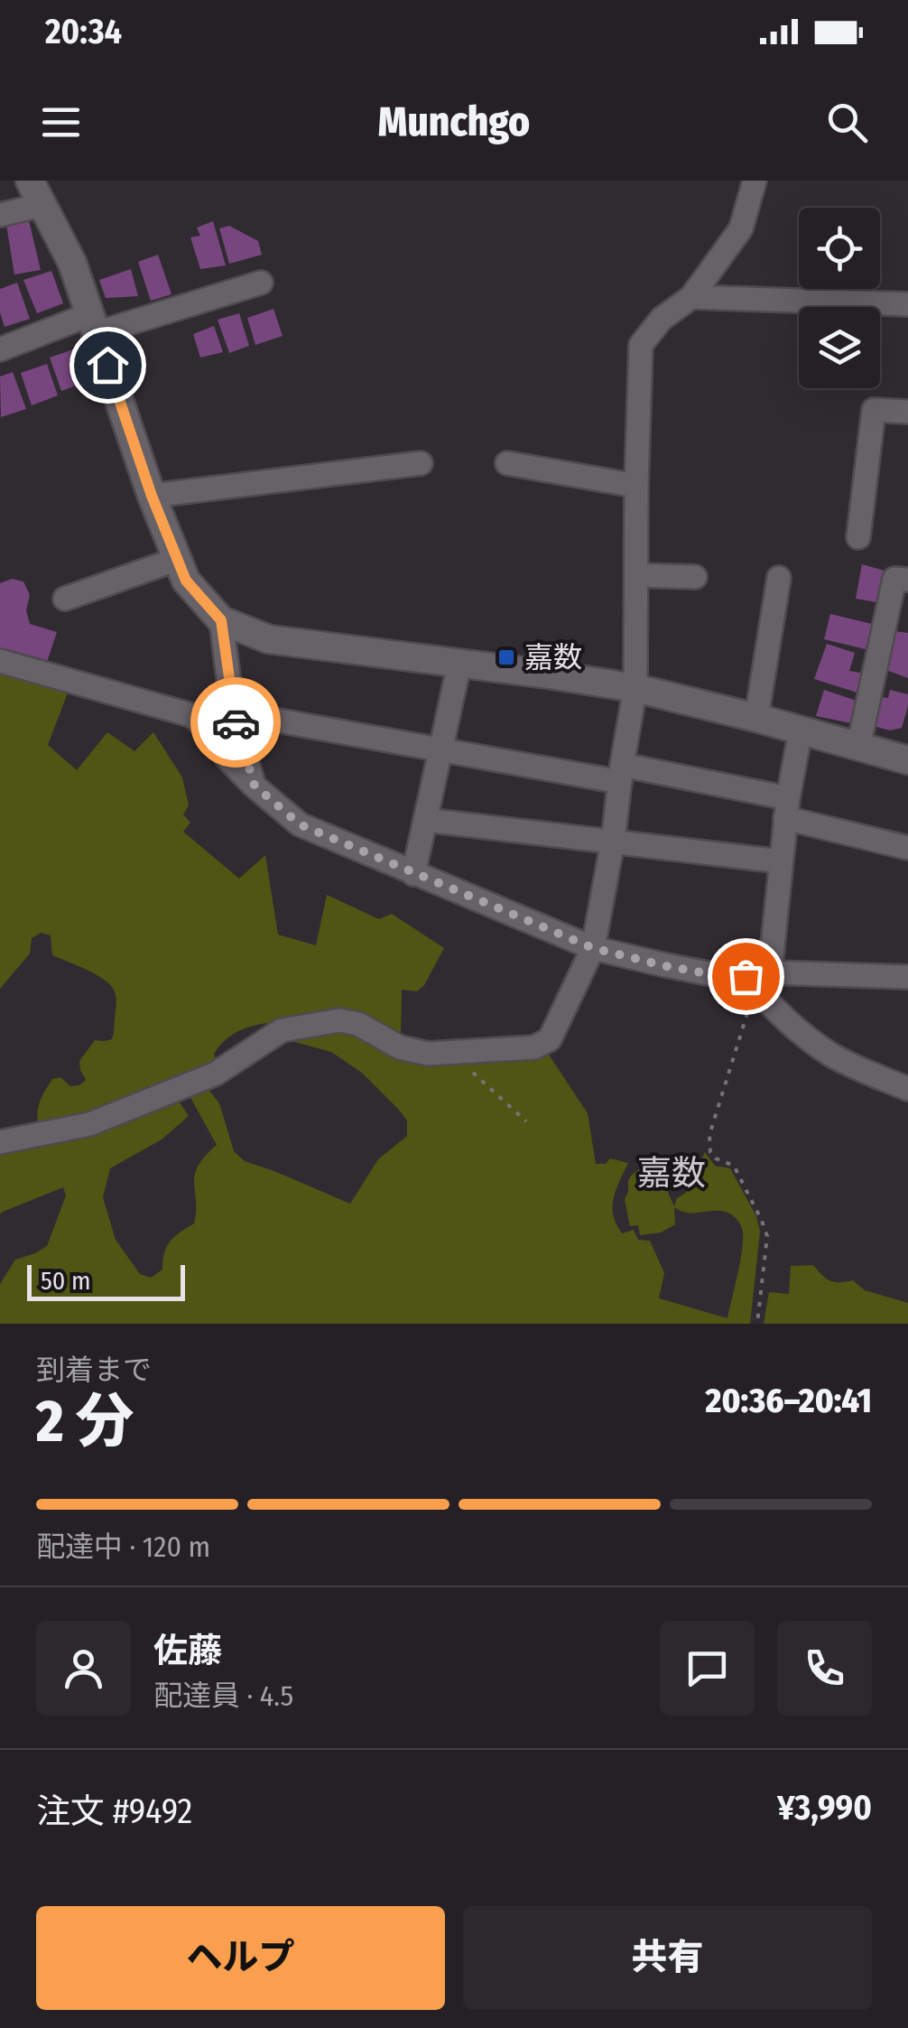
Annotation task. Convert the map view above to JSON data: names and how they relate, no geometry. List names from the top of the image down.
{
  "districts": ["嘉数"],
  "places": {
    "transit": ["嘉数"]
  },
  "scale_bar": "50 m",
  "page": {
    "status": "20:34",
    "header": "Munchgo",
    "scale": "50 m",
    "heading": ["2 分", "到着まで", "20:36–20:41"],
    "panel": [
      "佐藤",
      "配達員 · 4.5",
      "注文 #9492",
      "¥3,990"
    ],
    "bar": "配達中 · 120 m",
    "buttons": ["ヘルプ", "共有"]
  }
}
